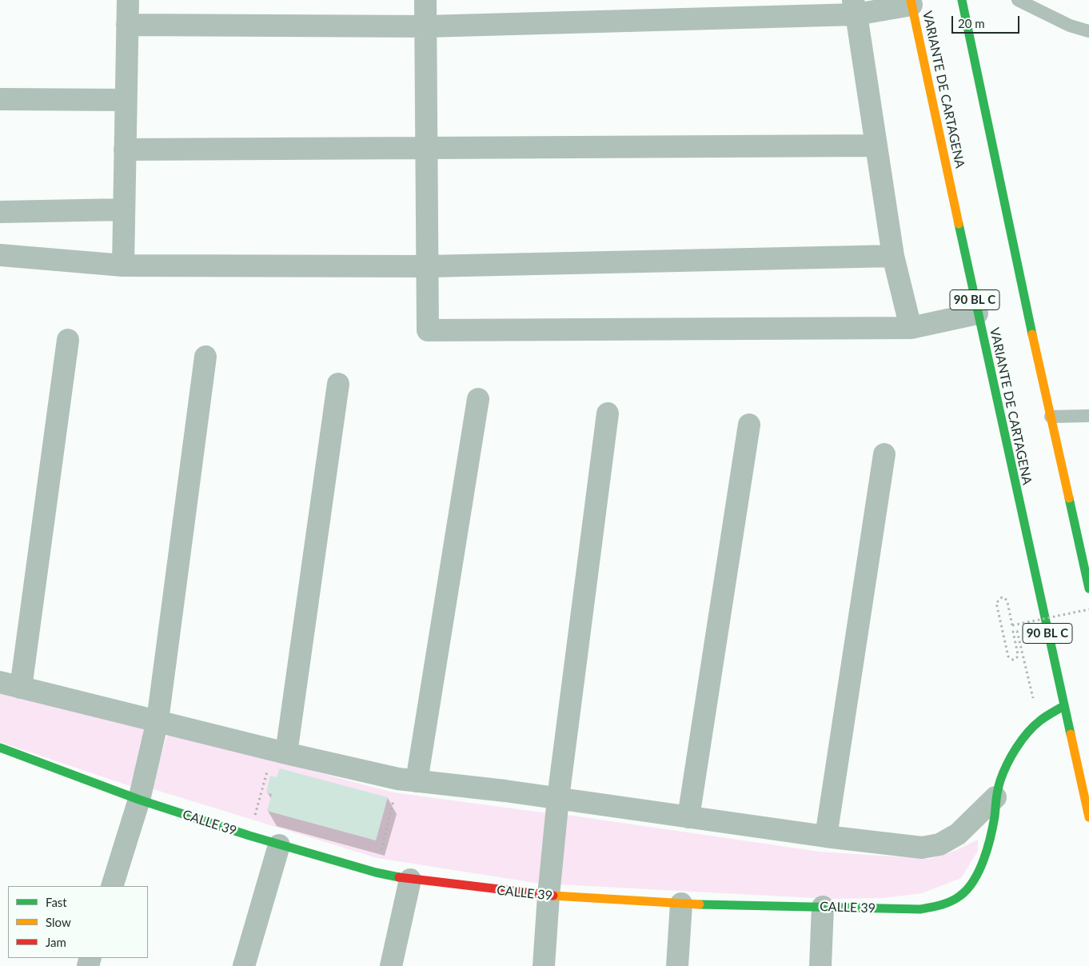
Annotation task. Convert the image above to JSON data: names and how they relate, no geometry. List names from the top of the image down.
{
  "streets": {
    "main road": ["VARIANTE DE CARTAGENA", "90 BL C", "CALLE 39"]
  },
  "crossings": [
    ["VARIANTE DE CARTAGENA", "CALLE 39"]
  ],
  "legend": ["Fast", "Slow", "Jam"],
  "scale_bar": "20 m"
}
